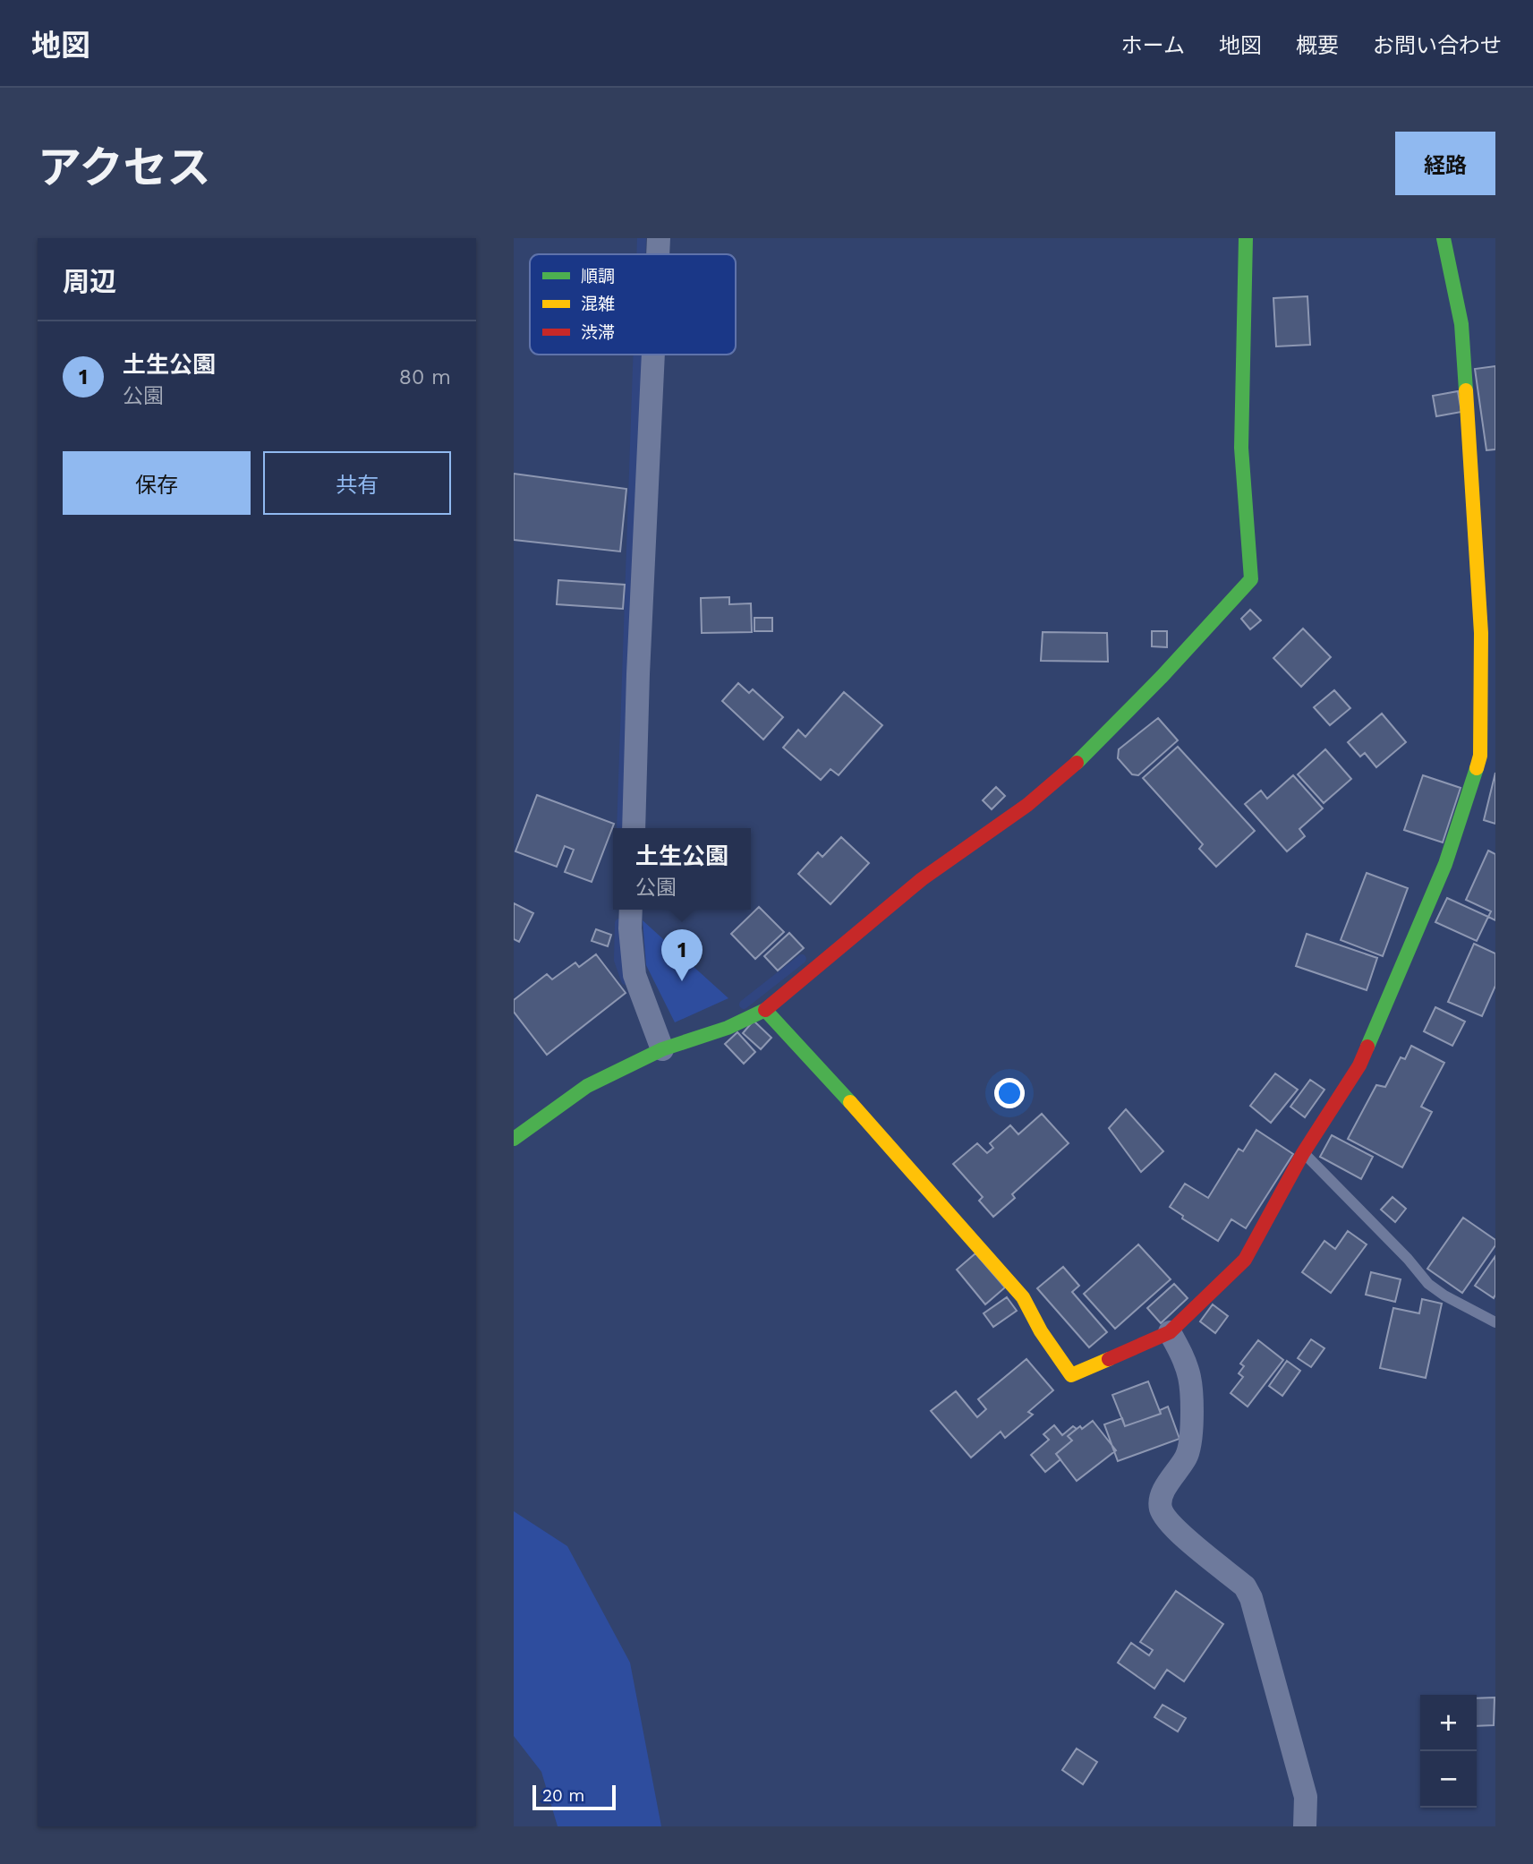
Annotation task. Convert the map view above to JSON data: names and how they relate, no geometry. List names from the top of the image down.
{
  "legend": ["順調", "混雑", "渋滞"],
  "scale_bar": "20 m",
  "page": {
    "header": "地図",
    "nav": [
      "ホーム",
      "地図",
      "概要",
      "お問い合わせ"
    ],
    "title": "アクセス",
    "buttons": [
      "経路",
      ["保存", "共有"]
    ],
    "heading": "周辺",
    "list": [
      {
        "mark": "1",
        "name": "土生公園",
        "note": "公園",
        "value": "80 m"
      }
    ],
    "popup": ["土生公園", "公園"],
    "pins": "1",
    "map_buttons": ["+", "−"],
    "scale": "20 m"
  }
}
